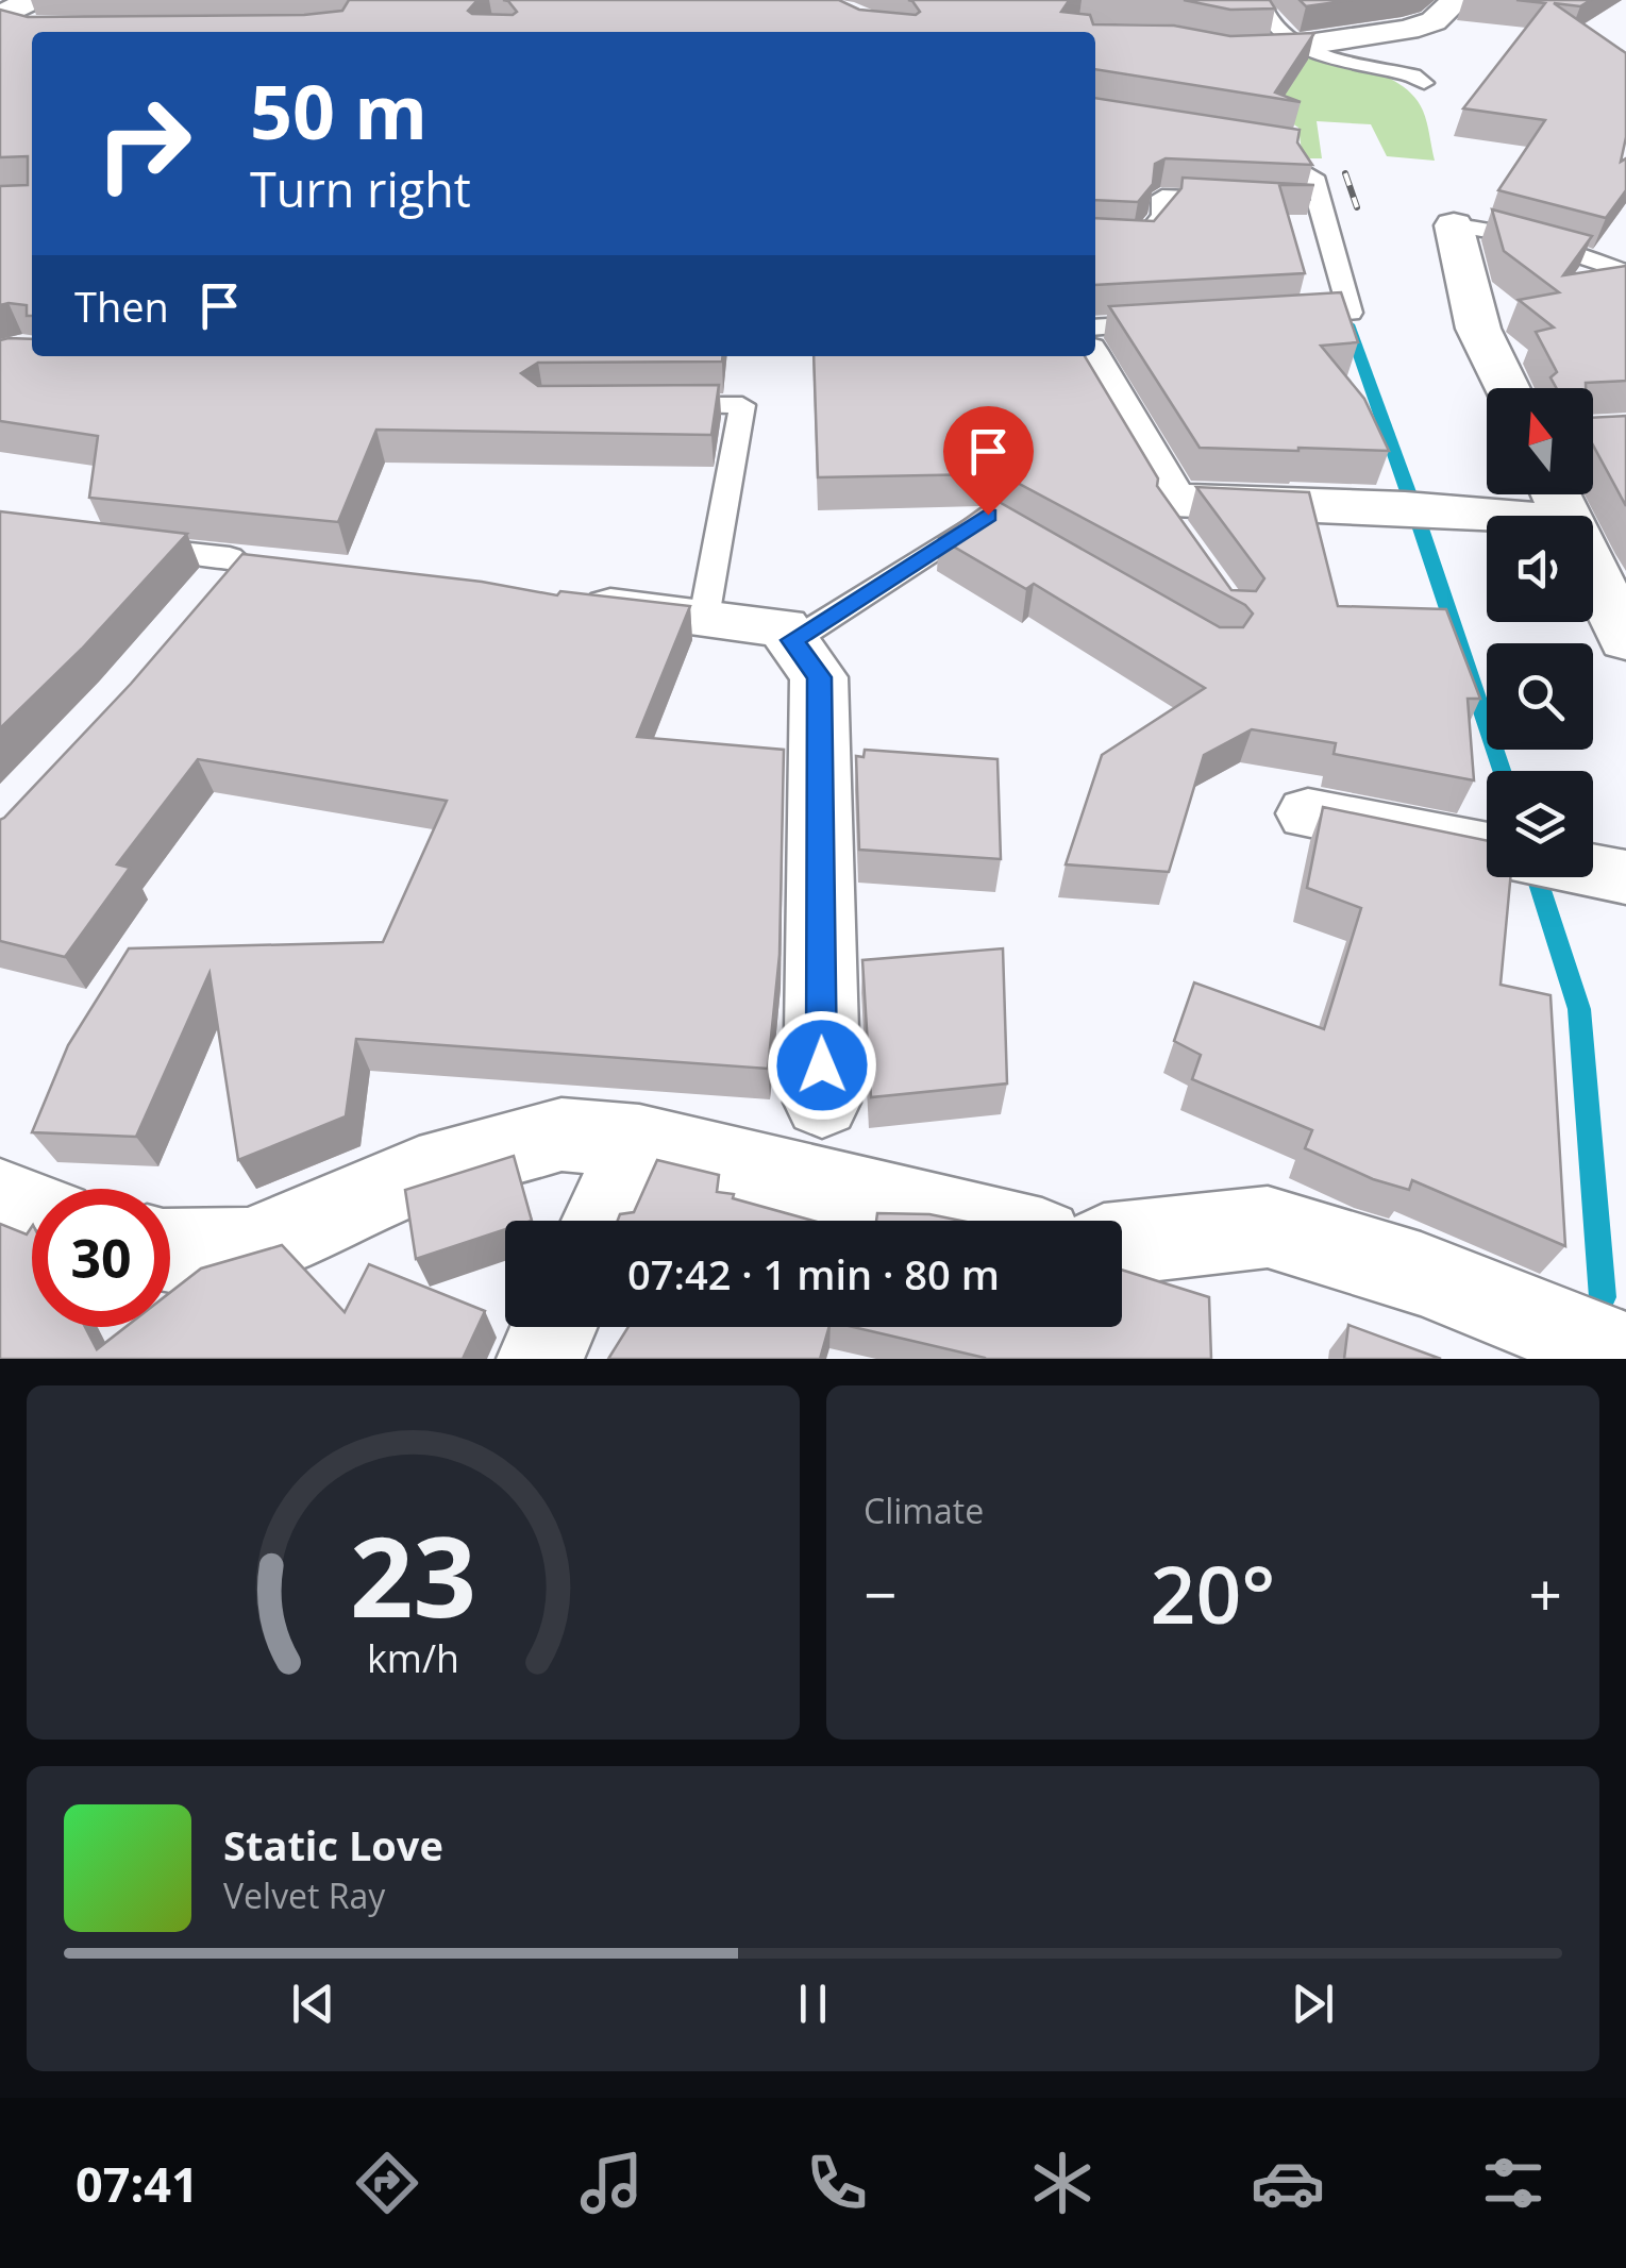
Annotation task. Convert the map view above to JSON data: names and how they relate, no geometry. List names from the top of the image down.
{
  "north": "top",
  "page": {
    "turn": ["50 m", "Turn right"],
    "then": "Then",
    "limit": "30",
    "trip": "07:42 · 1 min · 80 m",
    "tile": "Climate",
    "heat": ["−", "20°", "+"],
    "song": ["Static Love", "Velvet Ray"],
    "tabs": "07:41",
    "gauge": ["23", "km/h"]
  }
}
